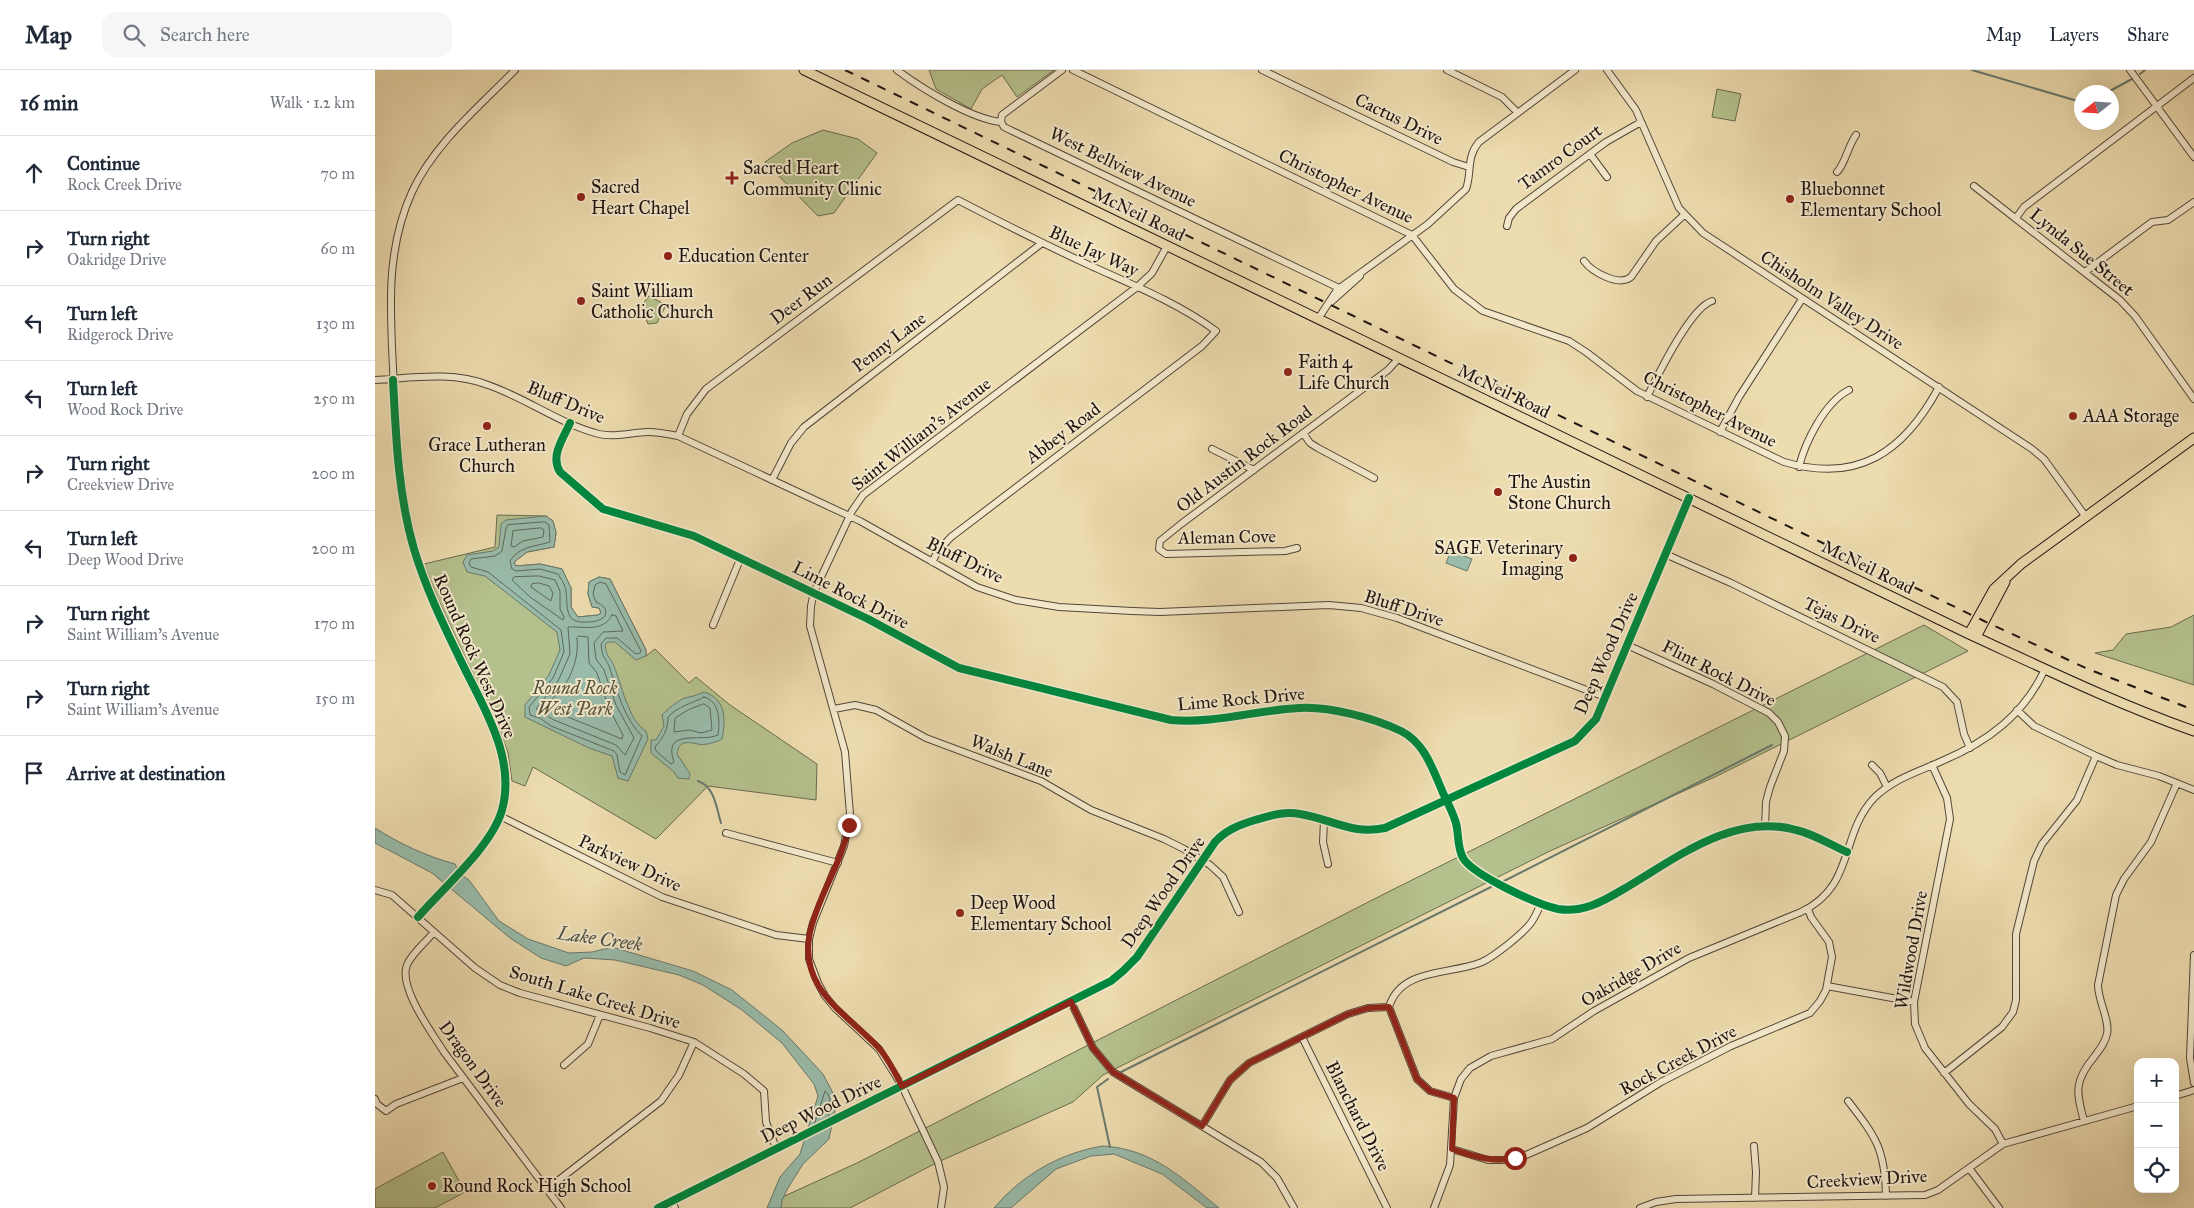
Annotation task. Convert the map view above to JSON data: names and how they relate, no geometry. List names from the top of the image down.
{
  "streets": {
    "main road": ["McNeil Road"],
    "street": [
      "Cactus Drive",
      "Tamro Court",
      "West Bellview Avenue",
      "Christopher Avenue",
      "Blue Jay Way",
      "Lynda Sue Street",
      "Deer Run",
      "Chisholm Valley Drive",
      "Penny Lane",
      "Bluff Drive",
      "Abbey Road",
      "Saint William's Avenue",
      "Old Austin Rock Road",
      "Aleman Cove",
      "Lime Rock Drive",
      "Tejas Drive",
      "Deep Wood Drive",
      "Round Rock West Drive",
      "Flint Rock Drive",
      "Walsh Lane",
      "Parkview Drive",
      "Wildwood Drive",
      "Oakridge Drive",
      "South Lake Creek Drive",
      "Rock Creek Drive",
      "Dragon Drive",
      "Blanchard Drive",
      "Creekview Drive"
    ]
  },
  "crossings": [
    ["Tamro Court", "Chisholm Valley Drive"],
    ["Christopher Avenue", "Chisholm Valley Drive"],
    ["McNeil Road", "Saint William's Avenue"],
    ["McNeil Road", "Old Austin Rock Road"],
    ["McNeil Road", "Deep Wood Drive"],
    ["McNeil Road", "Oakridge Drive"],
    ["Blue Jay Way", "Deer Run"],
    ["Blue Jay Way", "Penny Lane"],
    ["Blue Jay Way", "Abbey Road"],
    ["Blue Jay Way", "Saint William's Avenue"],
    ["Deer Run", "Bluff Drive"],
    ["Penny Lane", "Bluff Drive"],
    ["Bluff Drive", "Abbey Road"],
    ["Bluff Drive", "Saint William's Avenue"],
    ["Bluff Drive", "Lime Rock Drive"],
    ["Bluff Drive", "Deep Wood Drive"],
    ["Bluff Drive", "Round Rock West Drive"],
    ["Saint William's Avenue", "Lime Rock Drive"],
    ["Saint William's Avenue", "Deep Wood Drive"],
    ["Saint William's Avenue", "Walsh Lane"],
    ["Saint William's Avenue", "Parkview Drive"],
    ["Old Austin Rock Road", "Aleman Cove"],
    ["Lime Rock Drive", "Deep Wood Drive"],
    ["Lime Rock Drive", "Flint Rock Drive"],
    ["Lime Rock Drive", "Oakridge Drive"],
    ["Tejas Drive", "Deep Wood Drive"],
    ["Tejas Drive", "Oakridge Drive"],
    ["Deep Wood Drive", "Flint Rock Drive"],
    ["Deep Wood Drive", "Walsh Lane"],
    ["Deep Wood Drive", "South Lake Creek Drive"],
    ["Round Rock West Drive", "Parkview Drive"],
    ["Round Rock West Drive", "South Lake Creek Drive"],
    ["Wildwood Drive", "Oakridge Drive"],
    ["Wildwood Drive", "Creekview Drive"],
    ["Oakridge Drive", "Rock Creek Drive"],
    ["South Lake Creek Drive", "Dragon Drive"]
  ],
  "water": ["Lake Creek"],
  "parks": ["Round Rock West Park"],
  "places": {
    "health": ["Sacred Heart Community Clinic"],
    "other": [
      "Sacred Heart Chapel",
      "Bluebonnet Elementary School",
      "Education Center",
      "Saint William Catholic Church",
      "Faith 4 Life Church",
      "AAA Storage",
      "Grace Lutheran Church",
      "The Austin Stone Church",
      "SAGE Veterinary Imaging",
      "Deep Wood Elementary School",
      "Round Rock High School"
    ]
  },
  "north": "left",
  "page": {
    "header": "Map",
    "search": "Search here",
    "nav": ["Map", "Layers", "Share"],
    "heading": ["16 min", "Walk · 1.2 km"],
    "list": [
      ["Continue", "Rock Creek Drive", "70 m"],
      ["Turn right", "Oakridge Drive", "60 m"],
      ["Turn left", "Ridgerock Drive", "130 m"],
      ["Turn left", "Wood Rock Drive", "250 m"],
      ["Turn right", "Creekview Drive", "200 m"],
      ["Turn left", "Deep Wood Drive", "200 m"],
      ["Turn right", "Saint William's Avenue", "170 m"],
      ["Turn right", "Saint William's Avenue", "150 m"],
      "Arrive at destination"
    ],
    "map_buttons": ["+", "−"]
  }
}
